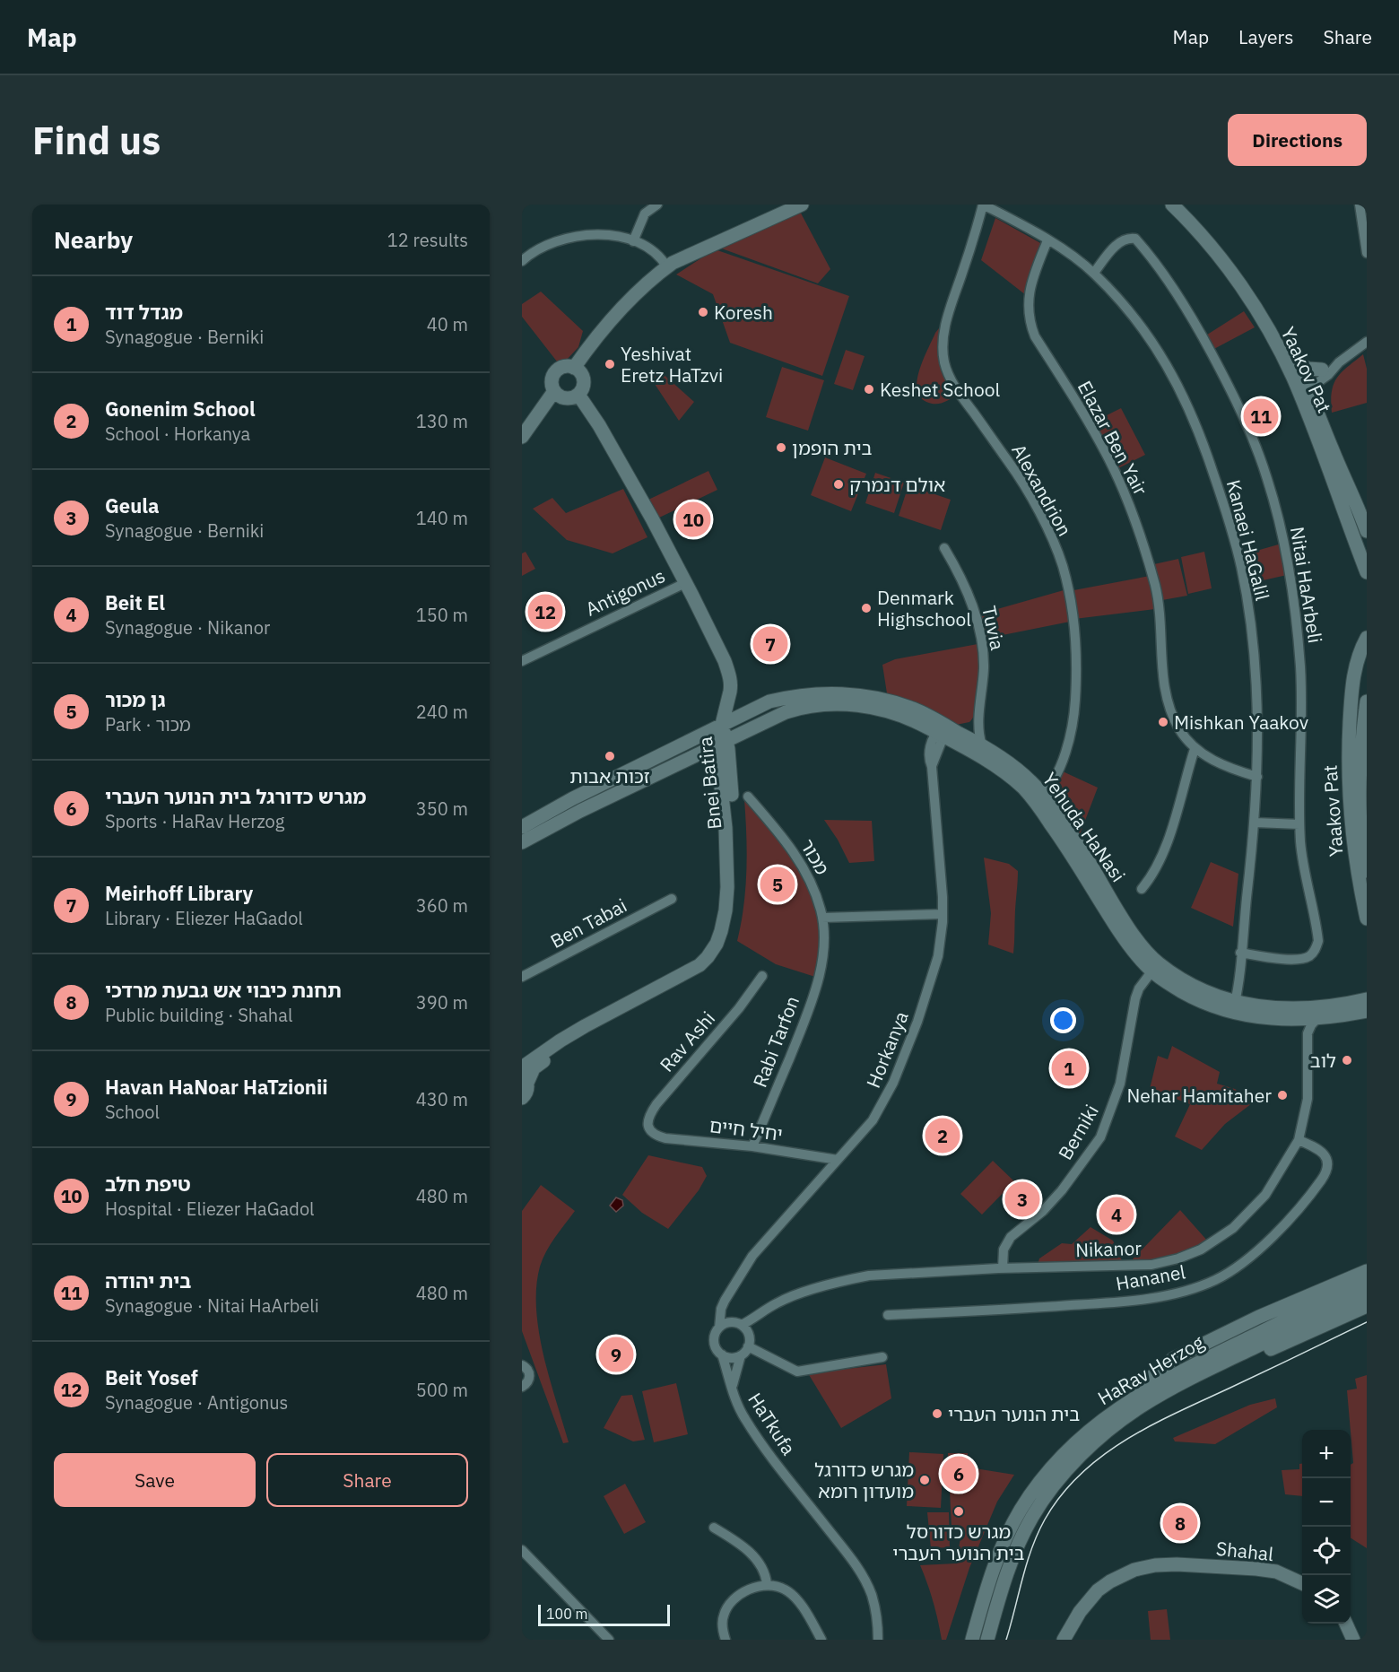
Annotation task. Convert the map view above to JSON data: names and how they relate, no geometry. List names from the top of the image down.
{
  "streets": {
    "street": [
      "Yaakov Pat",
      "Elazar Ben Yair",
      "Alexandrion",
      "Kanaei HaGalil",
      "Nitai HaArbeli",
      "Antigonus",
      "Tuvia",
      "Bnei Batira",
      "Yehuda HaNasi",
      "מכור",
      "Ben Tabai",
      "Rav Ashi",
      "Rabi Tarfon",
      "Horkanya",
      "יחיל חיים",
      "Berniki",
      "Nikanor",
      "Hananel",
      "HaRav Herzog",
      "HaTkufa",
      "Shahal"
    ]
  },
  "crossings": [
    ["Elazar Ben Yair", "Kanaei HaGalil"],
    ["Alexandrion", "Kanaei HaGalil"],
    ["Alexandrion", "Yehuda HaNasi"],
    ["Kanaei HaGalil", "Nitai HaArbeli"],
    ["Kanaei HaGalil", "Yehuda HaNasi"],
    ["Tuvia", "Yehuda HaNasi"],
    ["Bnei Batira", "Yehuda HaNasi"],
    ["Yehuda HaNasi", "Horkanya"],
    ["Yehuda HaNasi", "Berniki"],
    ["מכור", "Rabi Tarfon"],
    ["Rav Ashi", "יחיל חיים"],
    ["Rabi Tarfon", "יחיל חיים"],
    ["Horkanya", "יחיל חיים"],
    ["Horkanya", "Nikanor"],
    ["Horkanya", "HaTkufa"],
    ["Berniki", "Nikanor"],
    ["Nikanor", "Hananel"],
    ["Nikanor", "HaTkufa"]
  ],
  "places": [
    "Koresh",
    "Yeshivat Eretz HaTzvi",
    "Keshet School",
    "בית הופמן",
    "אולם דנמרק",
    "Denmark Highschool",
    "Mishkan Yaakov",
    "זכות אבות",
    "לוב",
    "Nehar Hamitaher",
    "בית הנוער העברי",
    "מגרש כדורגל מועדון רומא",
    "מגרש כדורסל בית הנוער העברי"
  ],
  "scale_bar": "100 m",
  "page": {
    "header": "Map",
    "nav": ["Map", "Layers", "Share"],
    "buttons": [
      "Directions",
      ["Save", "Share"]
    ],
    "title": "Find us",
    "heading": ["Nearby", "12 results"],
    "list": [
      {
        "mark": "1",
        "name": "מגדל דוד",
        "note": "Synagogue · Berniki",
        "value": "40 m"
      },
      {
        "mark": "2",
        "name": "Gonenim School",
        "note": "School · Horkanya",
        "value": "130 m"
      },
      {
        "mark": "3",
        "name": "Geula",
        "note": "Synagogue · Berniki",
        "value": "140 m"
      },
      {
        "mark": "4",
        "name": "Beit El",
        "note": "Synagogue · Nikanor",
        "value": "150 m"
      },
      {
        "mark": "5",
        "name": "גן מכור",
        "note": "Park · מכור",
        "value": "240 m"
      },
      {
        "mark": "6",
        "name": "מגרש כדורגל בית הנוער העברי",
        "note": "Sports · HaRav Herzog",
        "value": "350 m"
      },
      {
        "mark": "7",
        "name": "Meirhoff Library",
        "note": "Library · Eliezer HaGadol",
        "value": "360 m"
      },
      {
        "mark": "8",
        "name": "תחנת כיבוי אש גבעת מרדכי",
        "note": "Public building · Shahal",
        "value": "390 m"
      },
      {
        "mark": "9",
        "name": "Havan HaNoar HaTzionii",
        "note": "School",
        "value": "430 m"
      },
      {
        "mark": "10",
        "name": "טיפת חלב",
        "note": "Hospital · Eliezer HaGadol",
        "value": "480 m"
      },
      {
        "mark": "11",
        "name": "בית יהודה",
        "note": "Synagogue · Nitai HaArbeli",
        "value": "480 m"
      },
      {
        "mark": "12",
        "name": "Beit Yosef",
        "note": "Synagogue · Antigonus",
        "value": "500 m"
      }
    ],
    "pins": [
      "11",
      "10",
      "12",
      "7",
      "5",
      "1",
      "2",
      "3",
      "4",
      "9",
      "6",
      "8"
    ],
    "map_buttons": ["+", "−"],
    "scale": "100 m"
  }
}
